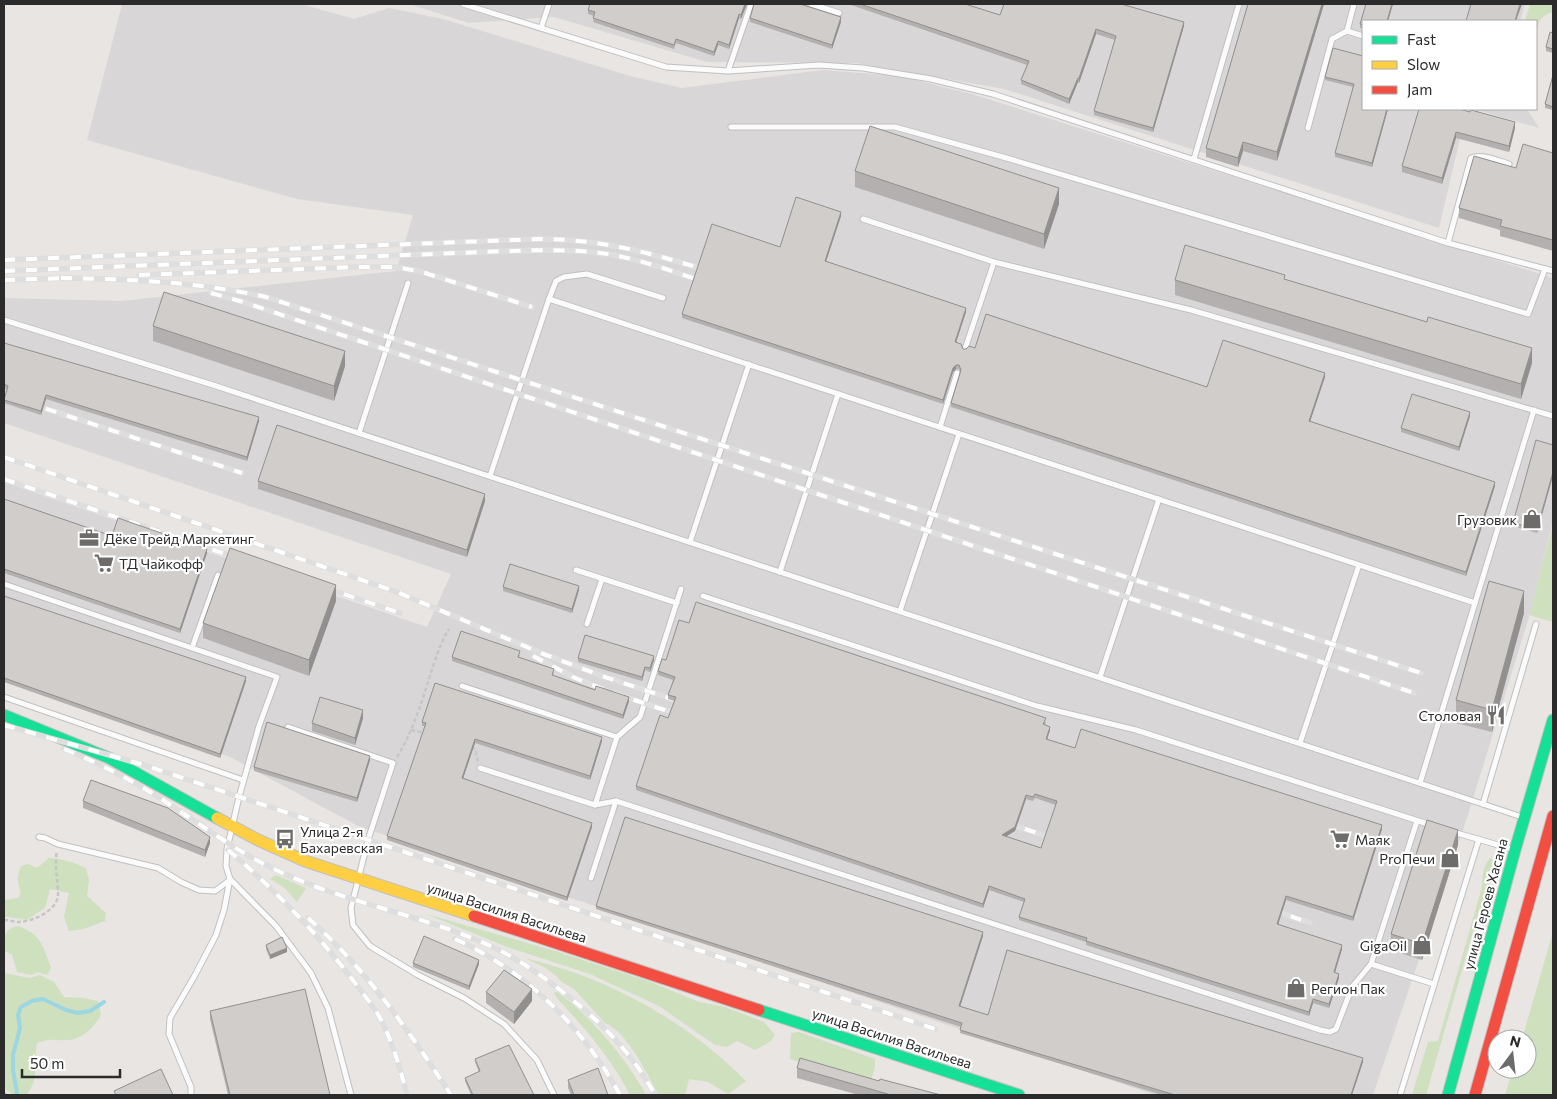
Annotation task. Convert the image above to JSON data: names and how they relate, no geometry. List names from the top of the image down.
{
  "streets": {
    "main road": ["улица Героев Хасана", "улица Василия Васильева"]
  },
  "places": {
    "shop": [
      "Грузовик",
      "ProПечи",
      "GigaOil",
      "Регион Пак"
    ],
    "office": ["Дёке Трейд Маркетинг"],
    "supermarket": ["ТД Чайкофф", "Маяк"],
    "restaurant": ["Столовая"],
    "bus stop": ["Улица 2-я Бахаревская"]
  },
  "legend": ["Fast", "Slow", "Jam"],
  "scale_bar": "50 m",
  "north": "top"
}
